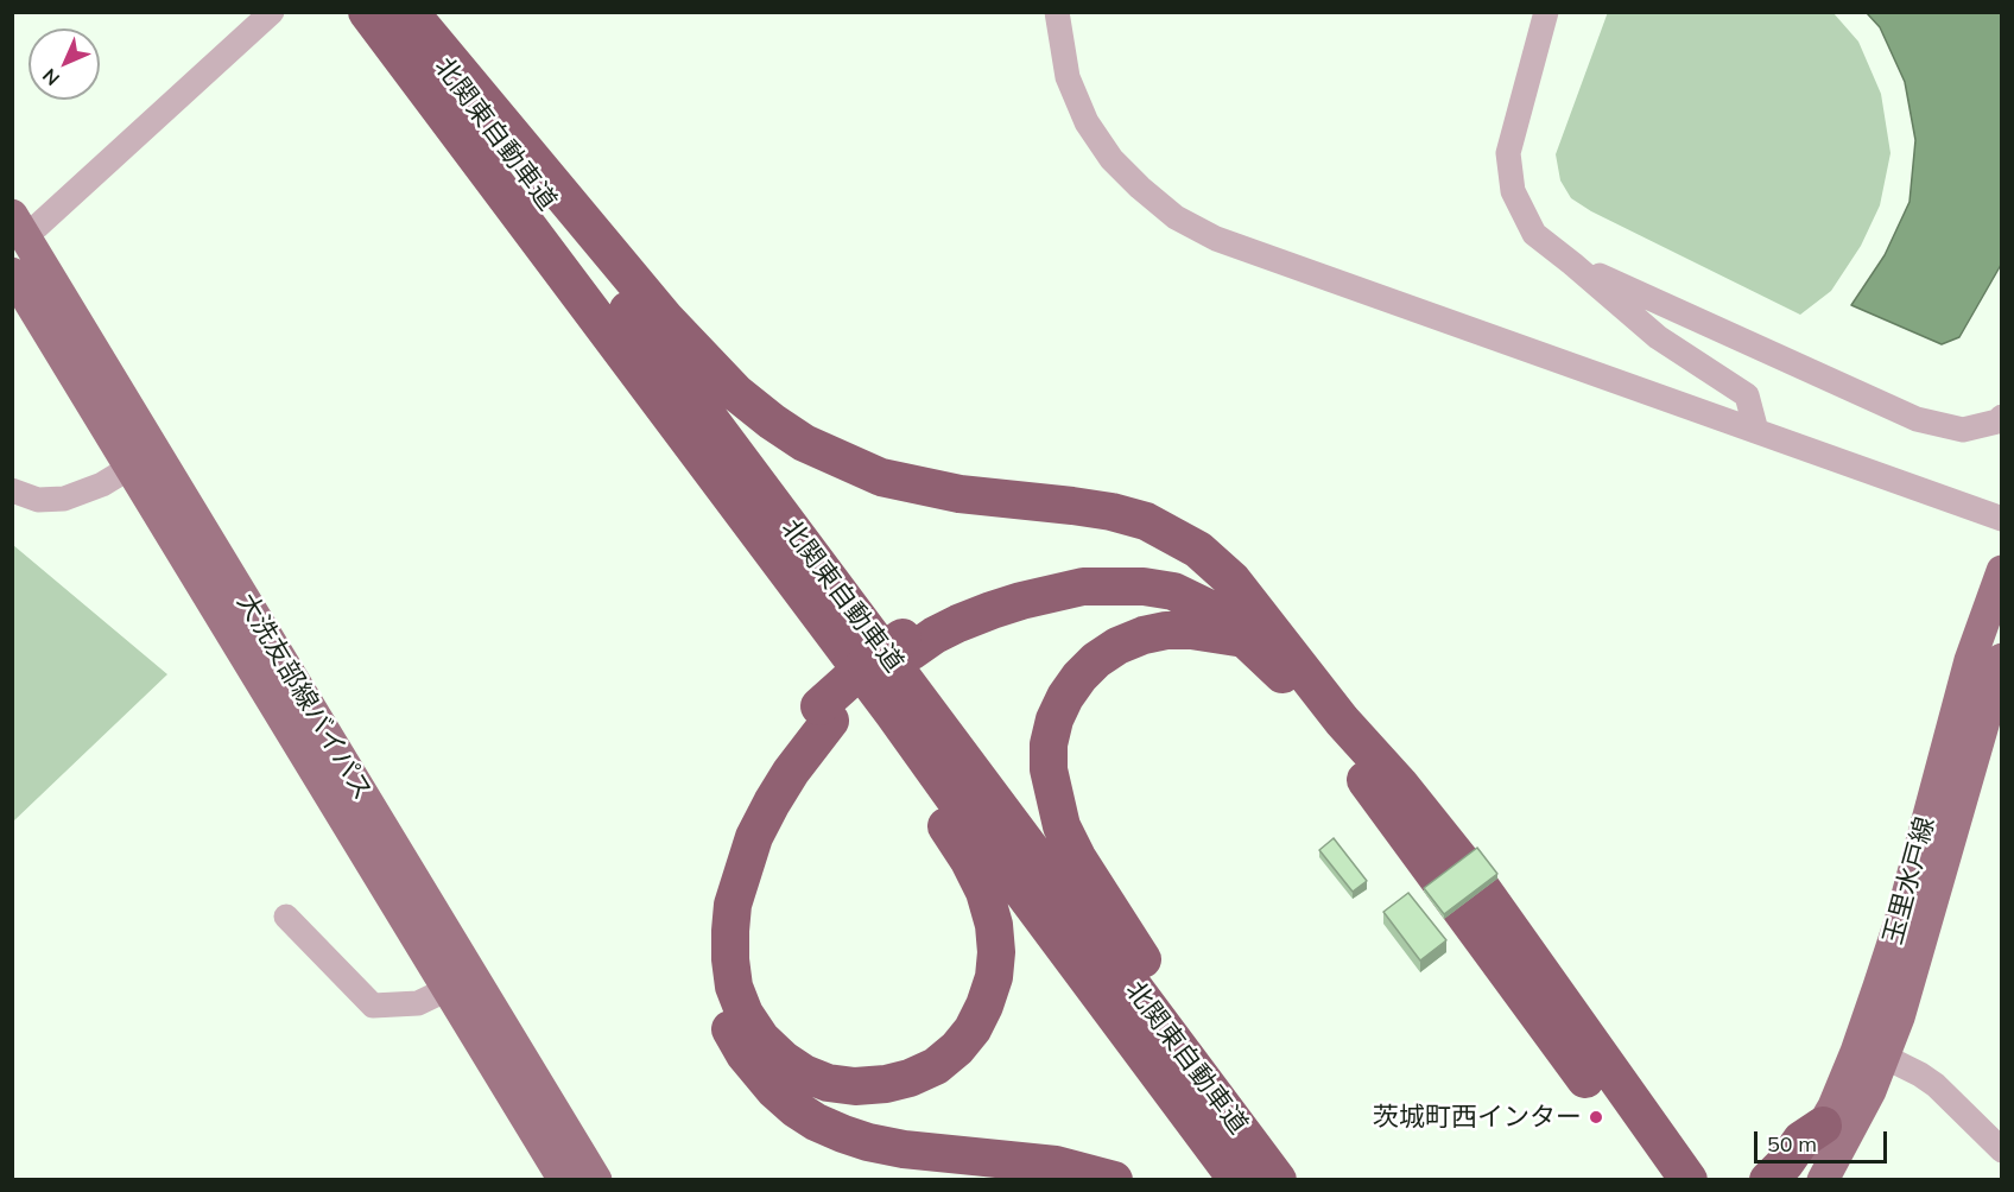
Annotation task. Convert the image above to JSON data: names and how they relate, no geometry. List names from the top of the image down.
{
  "streets": {
    "highway": ["北関東自動車道"],
    "main road": ["大洗友部線バイパス", "玉里水戸線"]
  },
  "places": ["茨城町西インター"],
  "scale_bar": "50 m",
  "north": "bottom left"
}
